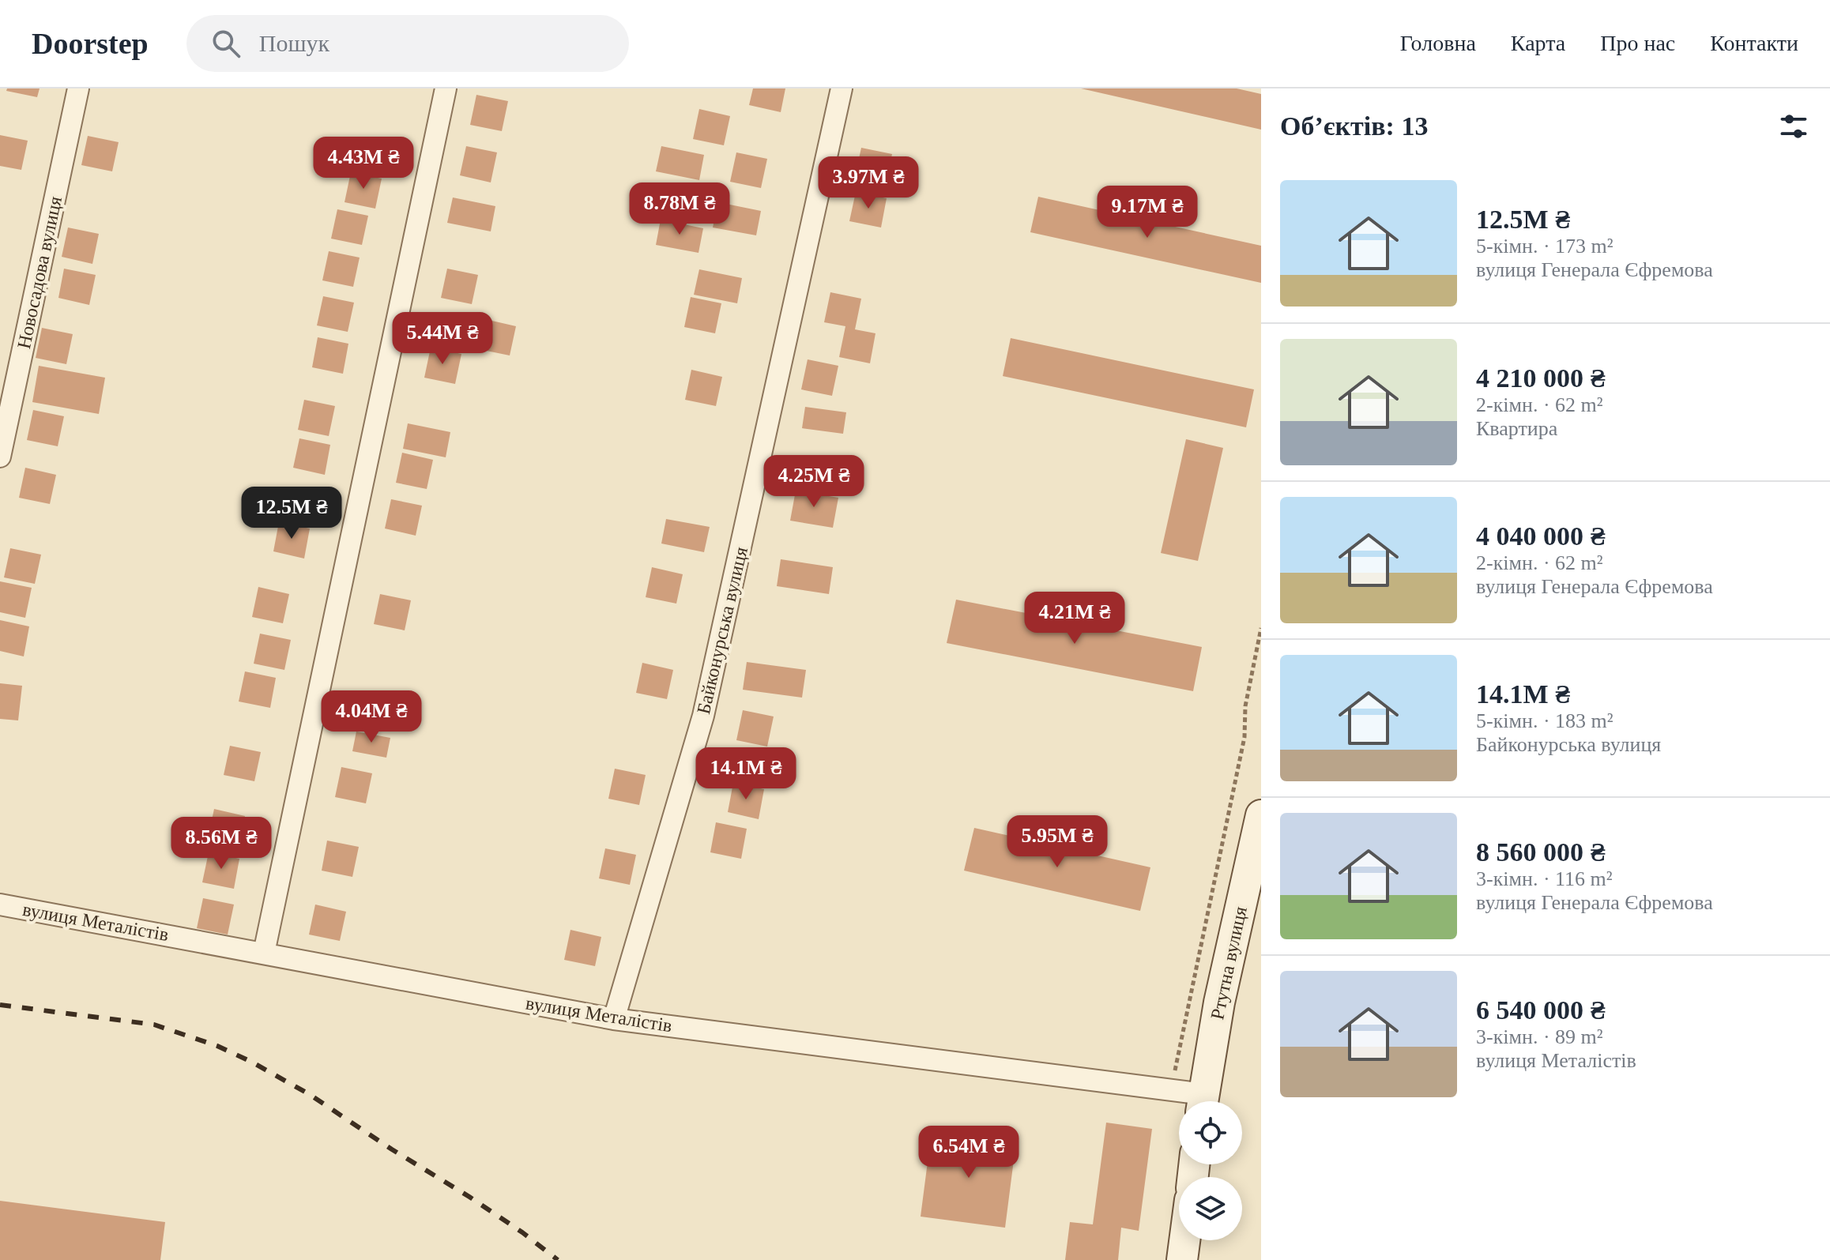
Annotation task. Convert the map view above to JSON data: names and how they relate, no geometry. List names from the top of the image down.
{
  "streets": {
    "main road": ["Ртутна вулиця"],
    "street": ["Новосадова вулиця", "Байконурська вулиця", "вулиця Металістів"]
  },
  "crossings": [
    ["Байконурська вулиця", "вулиця Металістів"]
  ],
  "page": {
    "header": "Doorstep",
    "search": "Пошук",
    "nav": [
      "Головна",
      "Карта",
      "Про нас",
      "Контакти"
    ],
    "heading": "Об’єктів: 13",
    "price": [
      "4.43M ₴",
      "3.97M ₴",
      "8.78M ₴",
      "9.17M ₴",
      "5.44M ₴",
      "4.25M ₴",
      "12.5M ₴",
      "4.21M ₴",
      "4.04M ₴",
      "14.1M ₴",
      "5.95M ₴",
      "8.56M ₴",
      "6.54M ₴"
    ],
    "list": [
      {
        "name": "12.5M ₴",
        "note": "5-кімн. · 173 m² · вулиця Генерала Єфремова"
      },
      {
        "name": "4 210 000 ₴",
        "note": "2-кімн. · 62 m² · Квартира"
      },
      {
        "name": "4 040 000 ₴",
        "note": "2-кімн. · 62 m² · вулиця Генерала Єфремова"
      },
      {
        "name": "14.1M ₴",
        "note": "5-кімн. · 183 m² · Байконурська вулиця"
      },
      {
        "name": "8 560 000 ₴",
        "note": "3-кімн. · 116 m² · вулиця Генерала Єфремова"
      },
      {
        "name": "6 540 000 ₴",
        "note": "3-кімн. · 89 m² · вулиця Металістів"
      }
    ]
  }
}
